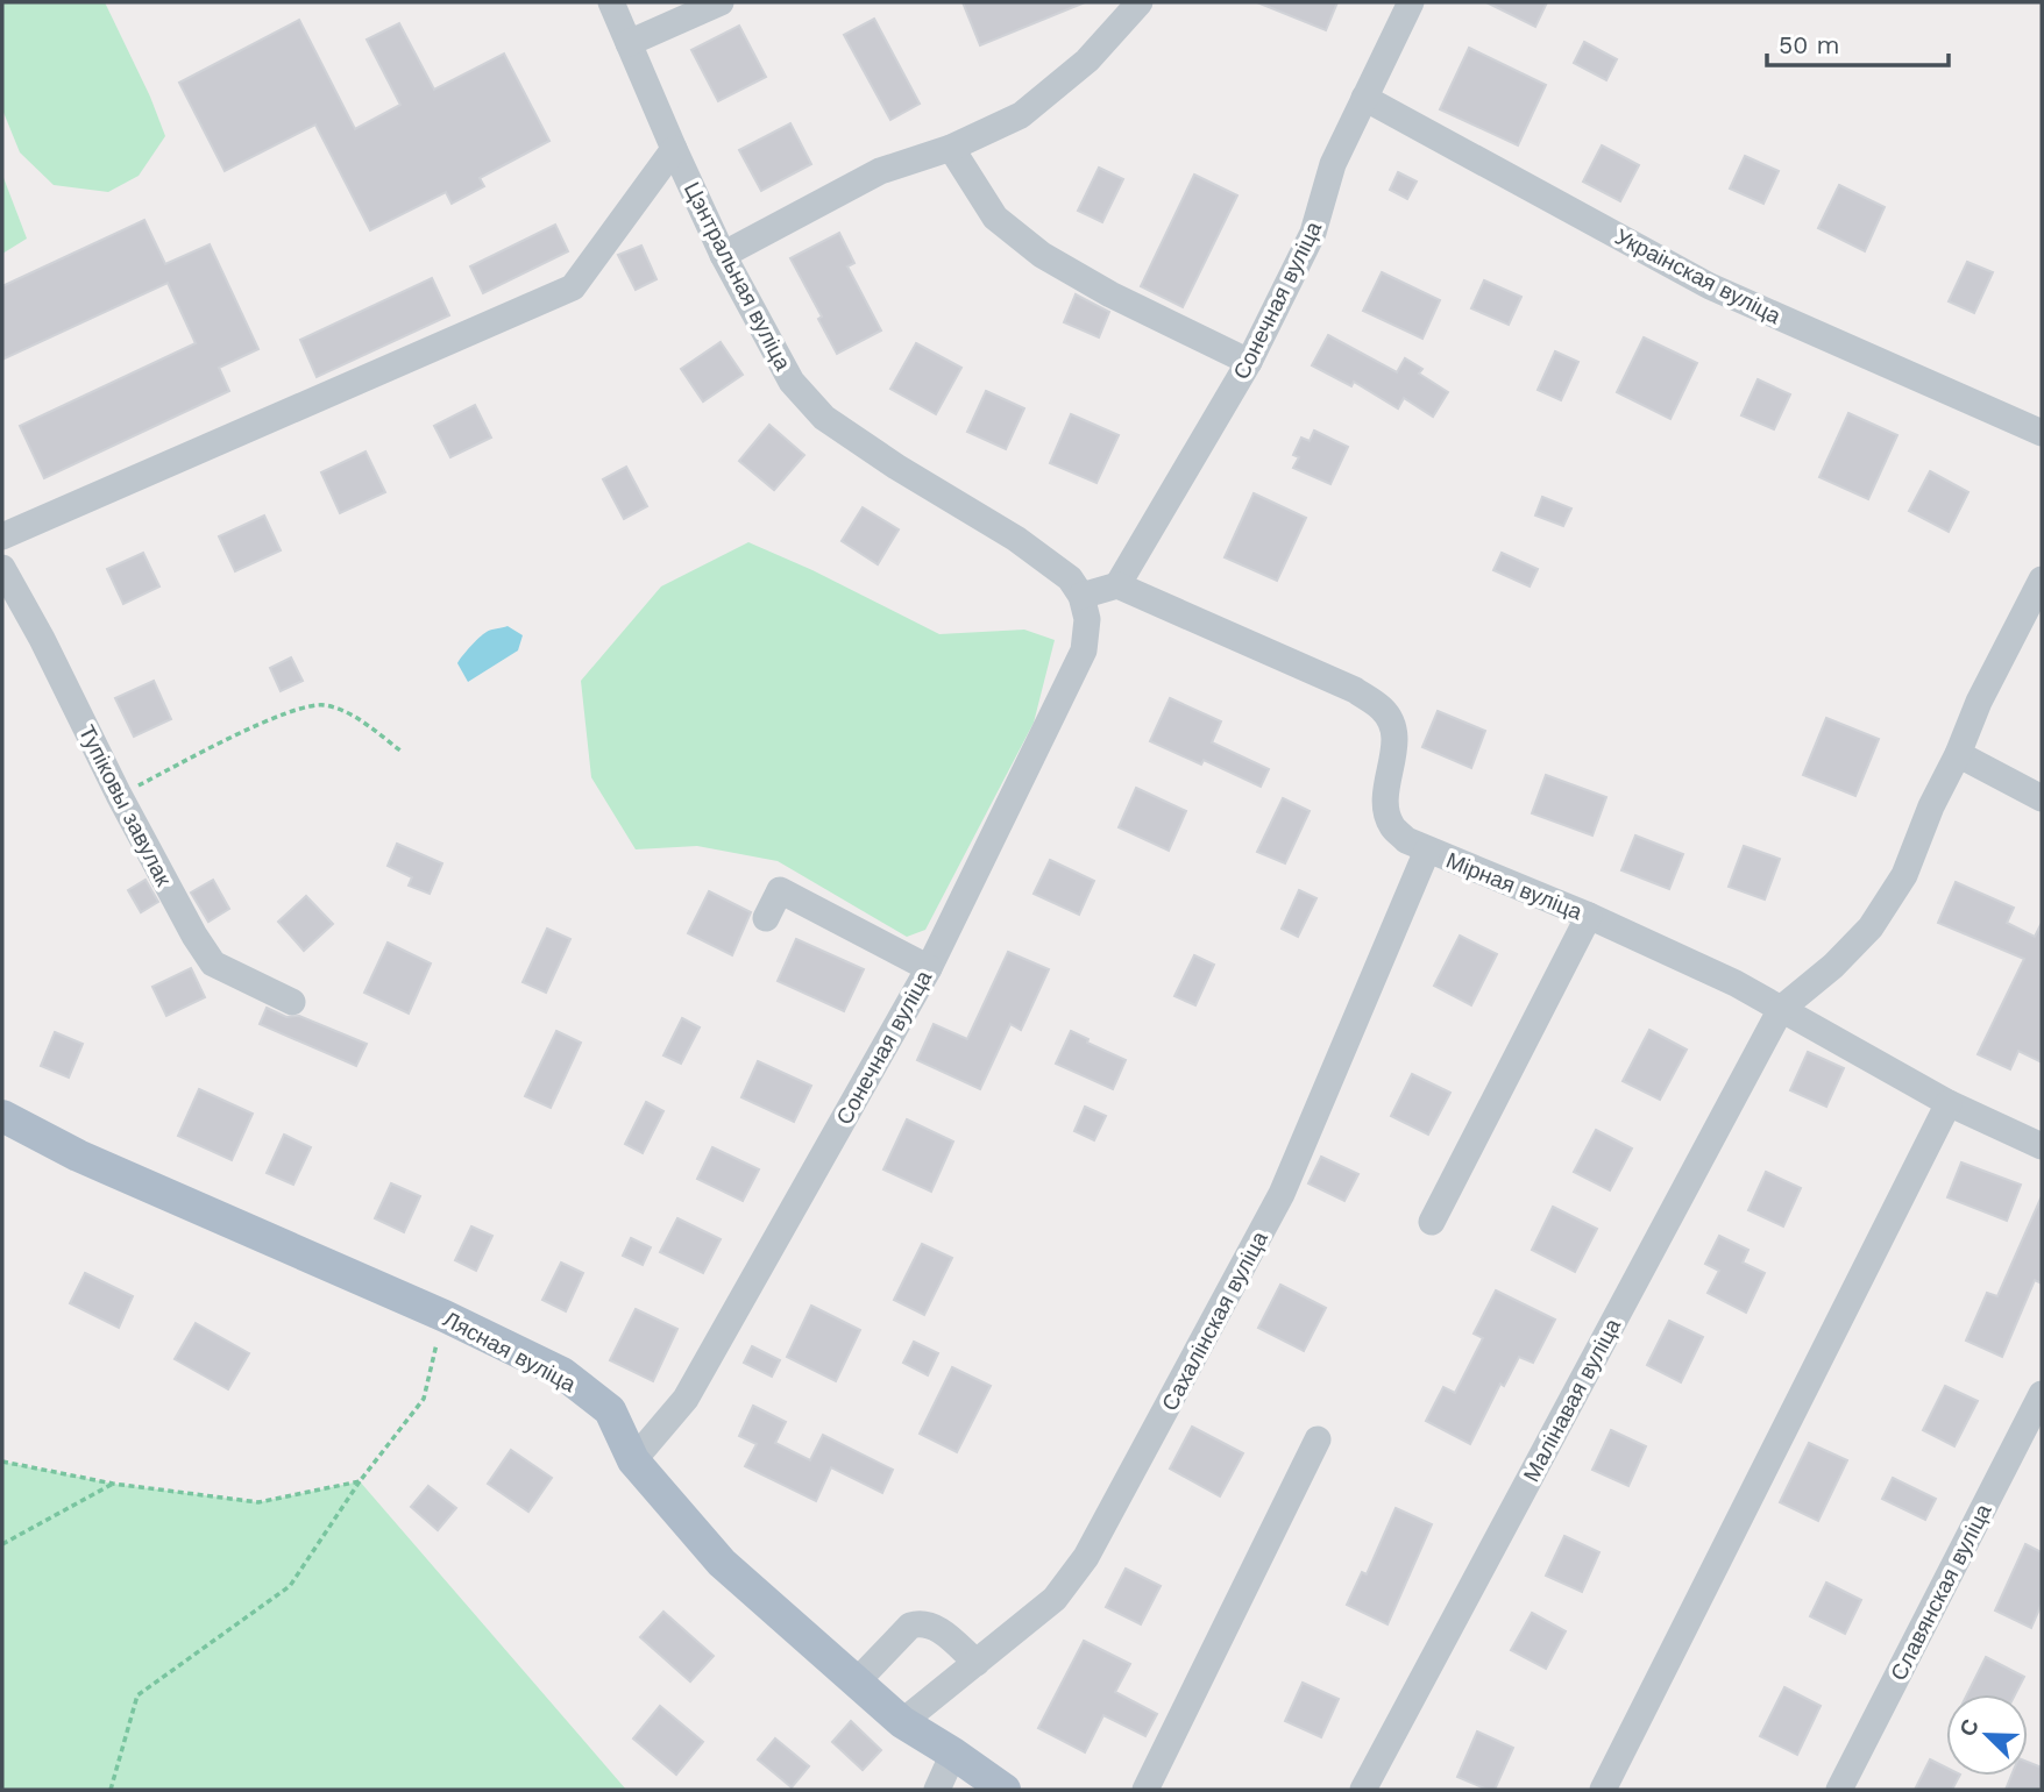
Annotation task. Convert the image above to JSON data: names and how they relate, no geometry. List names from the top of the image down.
{
  "streets": {
    "main road": ["Лясная вуліца"],
    "street": [
      "Цэнтральная вуліца",
      "Украінская вуліца",
      "Сонечная вуліца",
      "Тупіковы завулак",
      "Мірная вуліца",
      "Сахалінская вуліца",
      "Малінавая вуліца",
      "Славянская вуліца"
    ]
  },
  "crossings": [
    ["Цэнтральная вуліца", "Сонечная вуліца"],
    ["Украінская вуліца", "Сонечная вуліца"],
    ["Сонечная вуліца", "Мірная вуліца"],
    ["Сонечная вуліца", "Лясная вуліца"],
    ["Мірная вуліца", "Сахалінская вуліца"],
    ["Мірная вуліца", "Малінавая вуліца"],
    ["Сахалінская вуліца", "Лясная вуліца"]
  ],
  "scale_bar": "50 m",
  "north": "top left"
}
